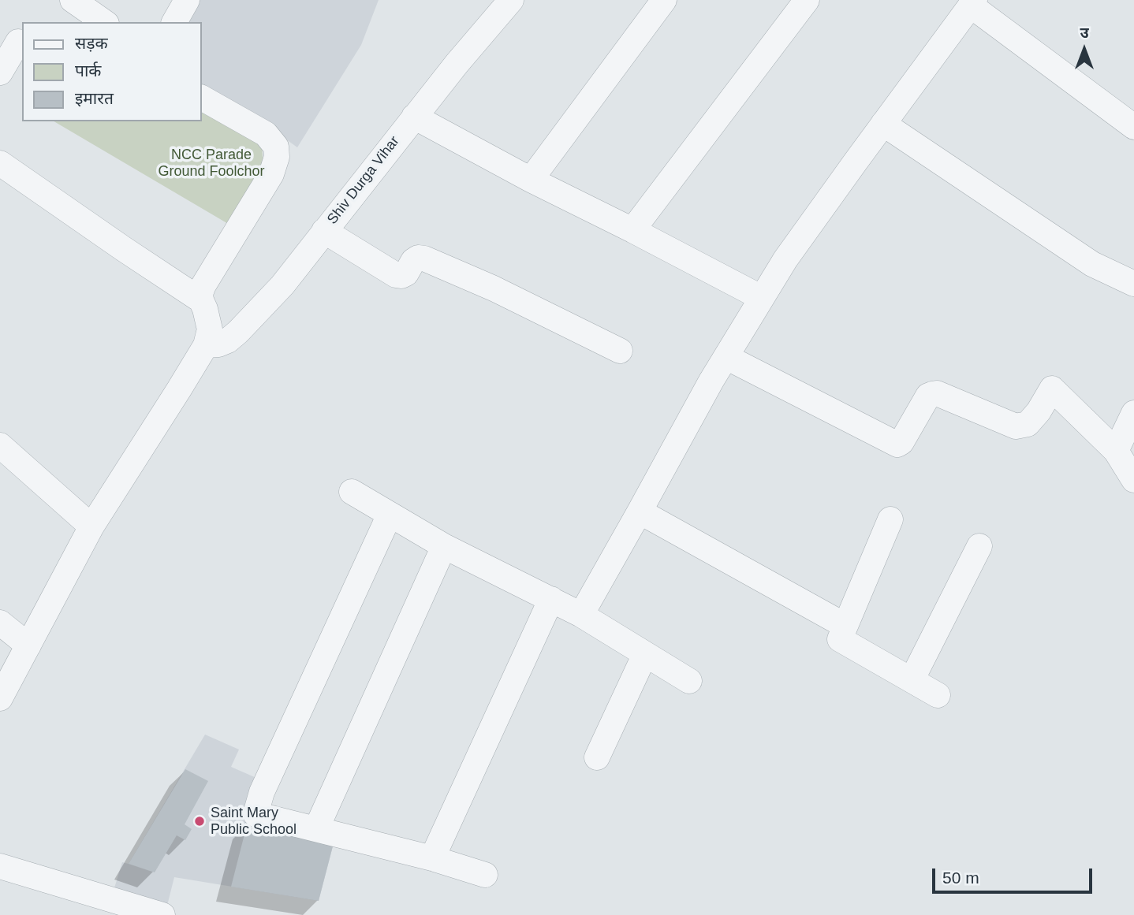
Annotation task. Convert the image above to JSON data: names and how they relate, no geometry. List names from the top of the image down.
{
  "streets": {
    "street": ["Shiv Durga Vihar"]
  },
  "parks": ["NCC Parade Ground Foolchor"],
  "places": ["Saint Mary Public School"],
  "legend": ["सड़क", "पार्क", "इमारत"],
  "scale_bar": "50 m",
  "north": "top"
}
